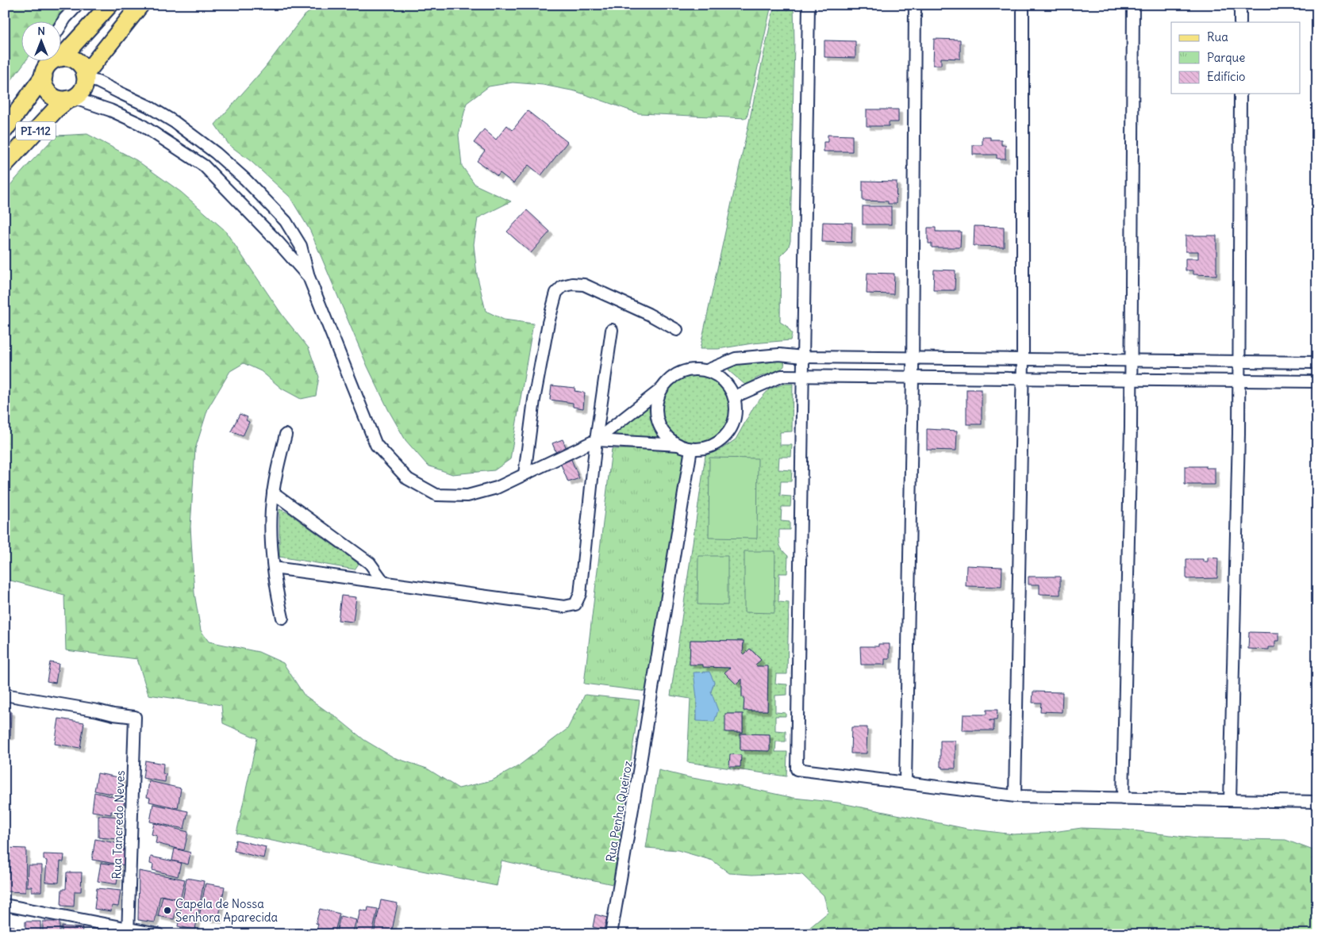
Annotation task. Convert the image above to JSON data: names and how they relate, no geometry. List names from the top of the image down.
{
  "streets": {
    "main road": ["PI-112"],
    "street": ["Rua Penha Queiroz", "Rua Tancredo Neves"]
  },
  "places": ["Capela de Nossa Senhora Aparecida"],
  "legend": ["Rua", "Parque", "Edifício"],
  "north": "top"
}
